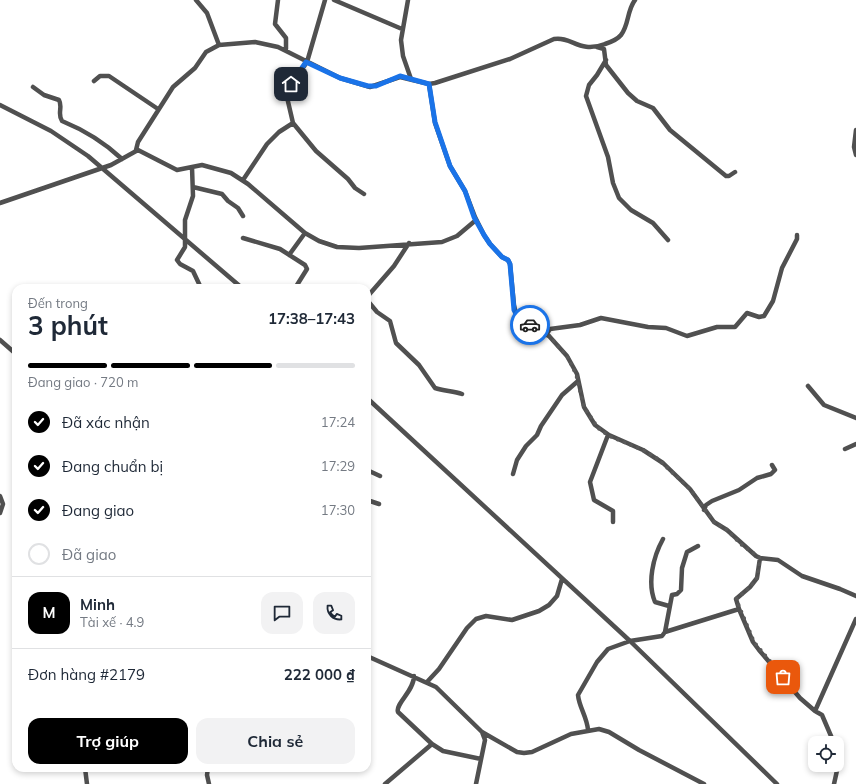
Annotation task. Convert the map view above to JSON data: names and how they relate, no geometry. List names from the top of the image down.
{
  "page": {
    "heading": ["3 phút", "Đến trong", "17:38–17:43"],
    "panel": [
      "Minh",
      "Tài xế · 4.9",
      "Đơn hàng #2179",
      "222 000 ₫"
    ],
    "bar": "Đang giao · 720 m",
    "list": [
      ["Đã xác nhận", "17:24"],
      ["Đang chuẩn bị", "17:29"],
      ["Đang giao", "17:30"],
      "Đã giao"
    ],
    "round": "M",
    "buttons": ["Trợ giúp", "Chia sẻ"]
  }
}
